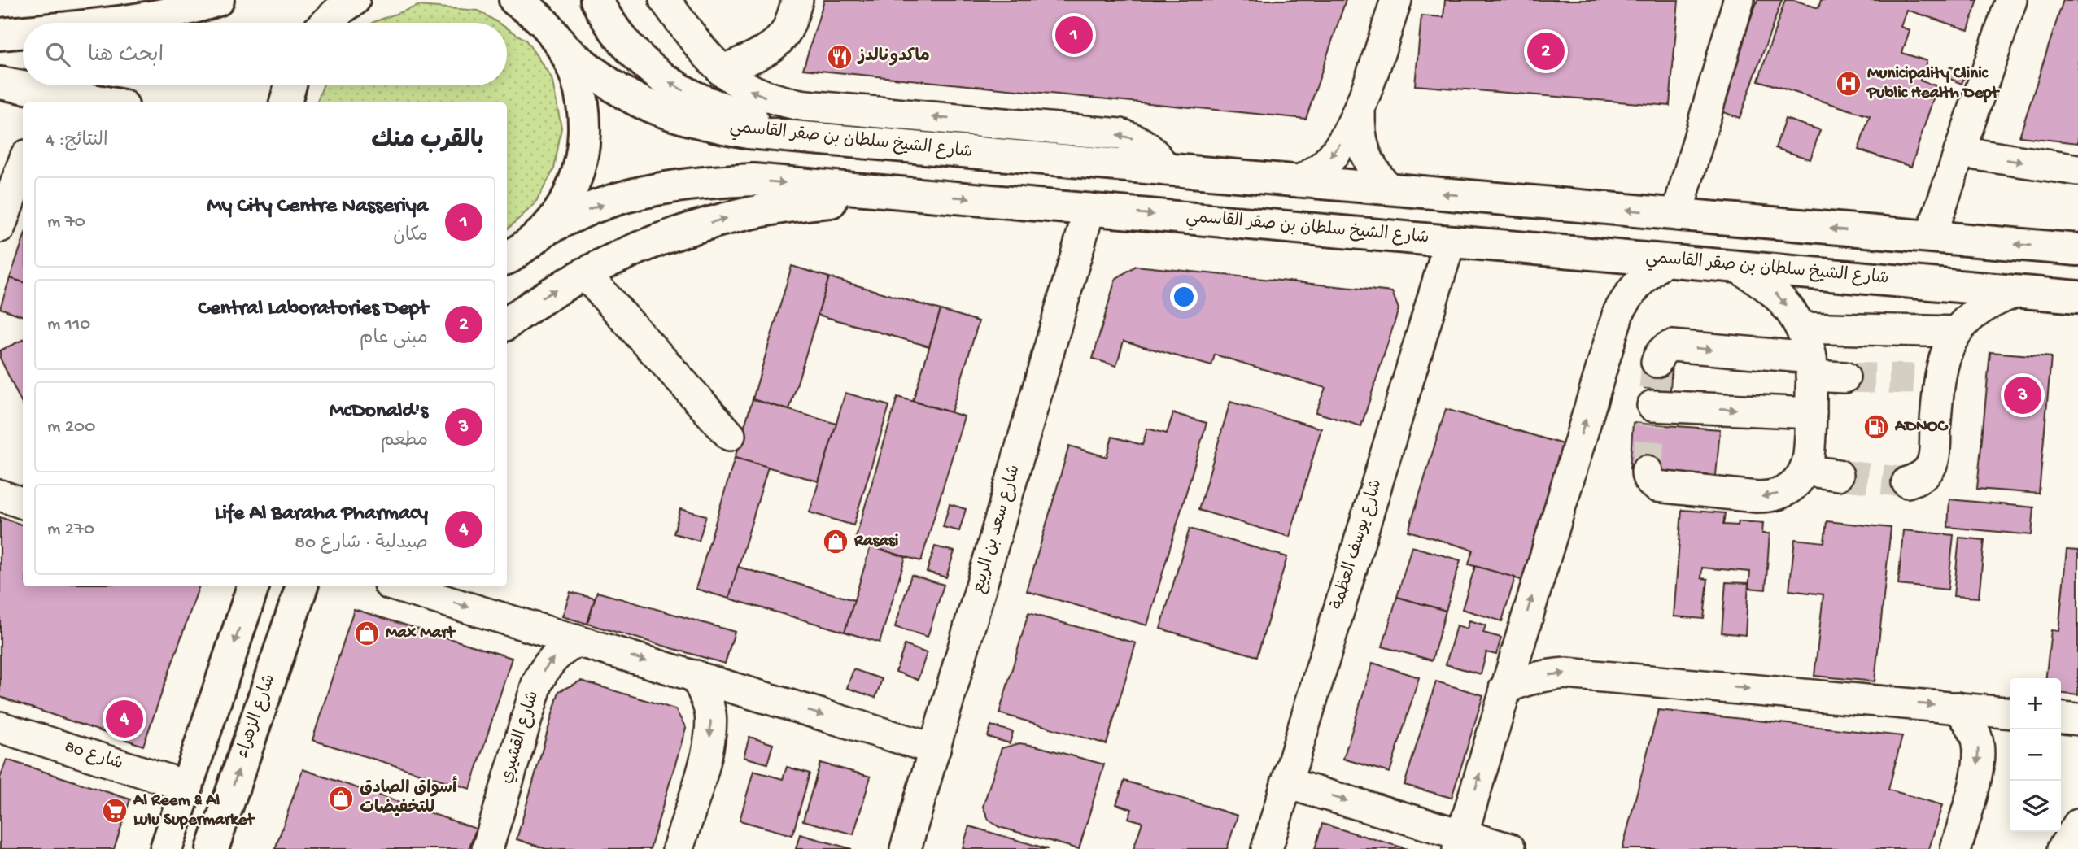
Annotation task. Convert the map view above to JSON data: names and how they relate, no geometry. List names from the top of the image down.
{
  "streets": {
    "main road": ["شارع الشيخ سلطان بن صقر القاسمي", "شارع الزهراء"],
    "street": [
      "شارع سعد بن الربيع",
      "شارع يوسف العظمة",
      "شارع القشيري",
      "شارع 80"
    ]
  },
  "crossings": [
    ["شارع الشيخ سلطان بن صقر القاسمي", "شارع سعد بن الربيع"],
    ["شارع الشيخ سلطان بن صقر القاسمي", "شارع يوسف العظمة"]
  ],
  "one_way": ["شارع القشيري"],
  "places": {
    "restaurant": ["ماكدونالدز"],
    "hospital": ["Municipality Clinic Public Health Dept"],
    "fuel station": ["ADNOC"],
    "shop": ["Rasasi", "Max Mart", "أسواق الصادق للتخفيضات"],
    "supermarket": ["Al Reem & Al Lulu Supermarket"]
  },
  "page": {
    "pins": [
      "1",
      "2",
      "3",
      "4"
    ],
    "search": "ابحث هنا",
    "heading": ["بالقرب منك", "النتائج: 4"],
    "list": [
      {
        "mark": "1",
        "name": "My City Centre Nasseriya",
        "note": "مكان",
        "value": "70 m"
      },
      {
        "mark": "2",
        "name": "Central Laboratories Dept",
        "note": "مبنى عام",
        "value": "110 m"
      },
      {
        "mark": "3",
        "name": "McDonald's",
        "note": "مطعم",
        "value": "200 m"
      },
      {
        "mark": "4",
        "name": "Life Al Baraha Pharmacy",
        "note": "صيدلية · شارع 80",
        "value": "270 m"
      }
    ],
    "map_buttons": ["+", "−"]
  }
}
